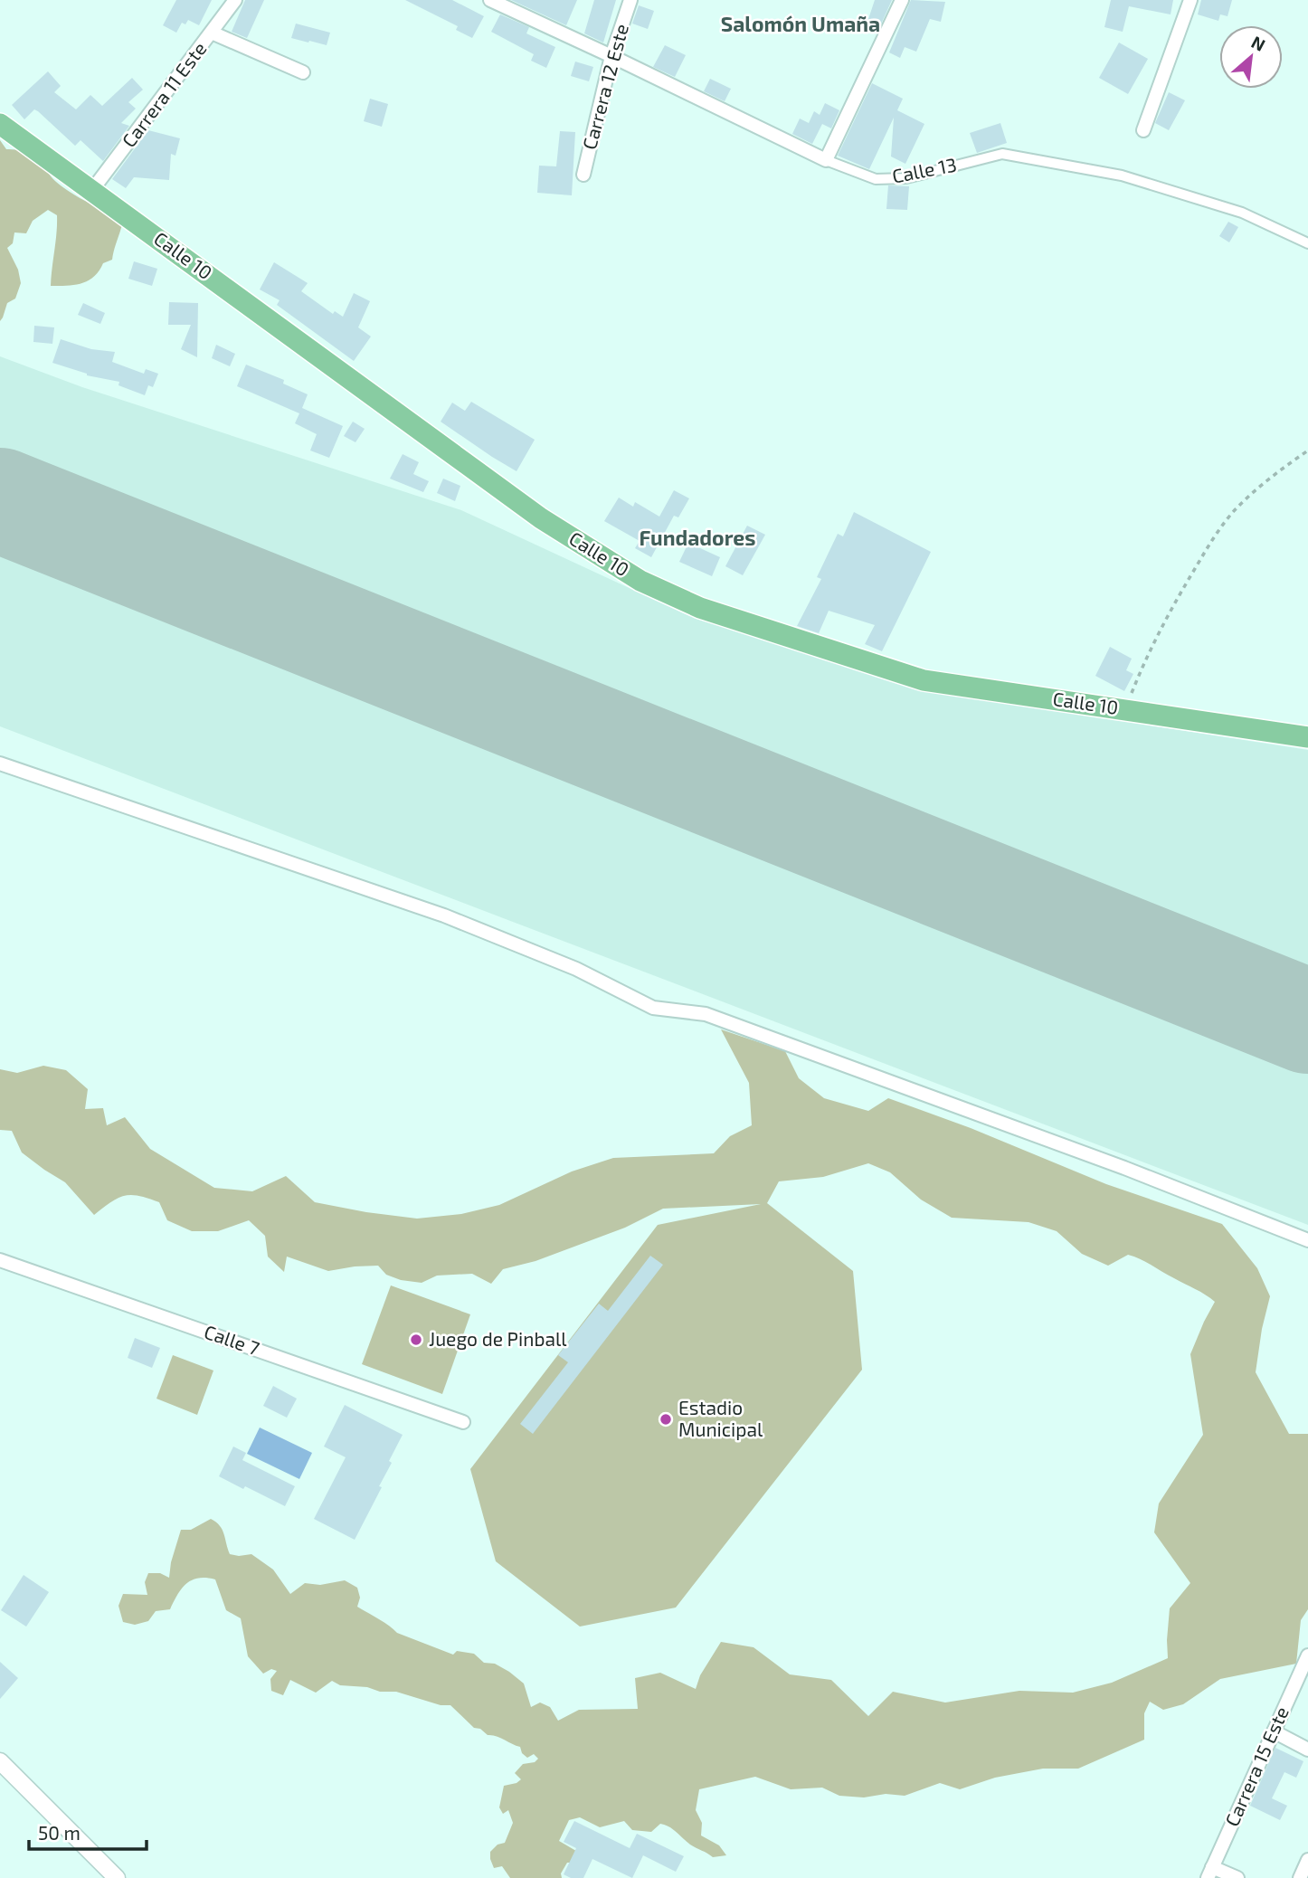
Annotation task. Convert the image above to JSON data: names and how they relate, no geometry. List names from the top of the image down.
{
  "streets": {
    "main road": ["Calle 10"],
    "street": [
      "Carrera 12 Este",
      "Carrera 11 Este",
      "Calle 13",
      "Calle 7",
      "Carrera 15 Este"
    ]
  },
  "crossings": [
    ["Carrera 12 Este", "Calle 13"],
    ["Carrera 11 Este", "Calle 10"]
  ],
  "districts": ["Salomón Umaña", "Fundadores"],
  "places": ["Juego de Pinball", "Estadio Municipal"],
  "scale_bar": "50 m",
  "north": "top right"
}
